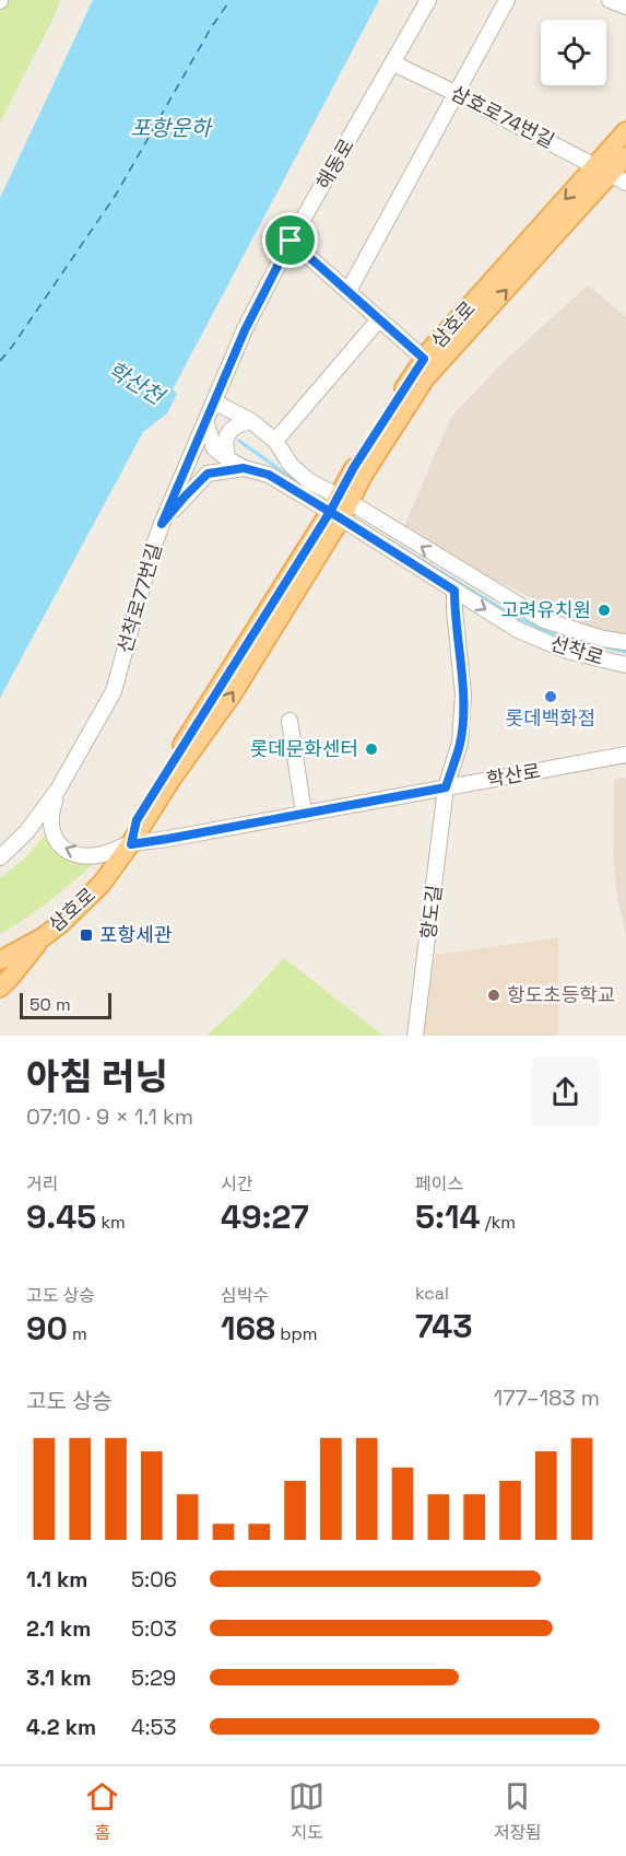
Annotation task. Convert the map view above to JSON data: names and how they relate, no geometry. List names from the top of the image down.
{
  "streets": {
    "main road": ["삼호로"],
    "street": [
      "삼호로74번길",
      "해동로",
      "선착로77번길",
      "선착로",
      "학산로",
      "항도길"
    ]
  },
  "crossings": [
    ["삼호로74번길", "해동로"],
    ["삼호로74번길", "삼호로"],
    ["해동로", "선착로77번길"],
    ["해동로", "선착로"],
    ["삼호로", "선착로"],
    ["삼호로", "학산로"],
    ["선착로77번길", "선착로"],
    ["선착로77번길", "학산로"],
    ["선착로", "항도길"],
    ["학산로", "항도길"]
  ],
  "water": ["포항운하", "학산천"],
  "places": {
    "other": [
      "고려유치원",
      "롯데백화점",
      "롯데문화센터",
      "항도초등학교"
    ],
    "transit": ["포항세관"]
  },
  "scale_bar": "50 m",
  "page": {
    "scale": "50 m",
    "heading": ["아침 러닝", "07:10 · 9 × 1.1 km"],
    "stats": [
      ["거리", "9.45 km"],
      ["시간", "49:27"],
      ["페이스", "5:14 /km"],
      ["고도 상승", "90 m"],
      ["심박수", "168 bpm"],
      ["kcal", "743"]
    ],
    "chart": ["고도 상승", "177–183 m"],
    "list": [
      {
        "name": "1.1 km",
        "note": "5:06"
      },
      {
        "name": "2.1 km",
        "note": "5:03"
      },
      {
        "name": "3.1 km",
        "note": "5:29"
      },
      {
        "name": "4.2 km",
        "note": "4:53"
      }
    ],
    "tabs": ["홈", "지도", "저장됨"]
  }
}
